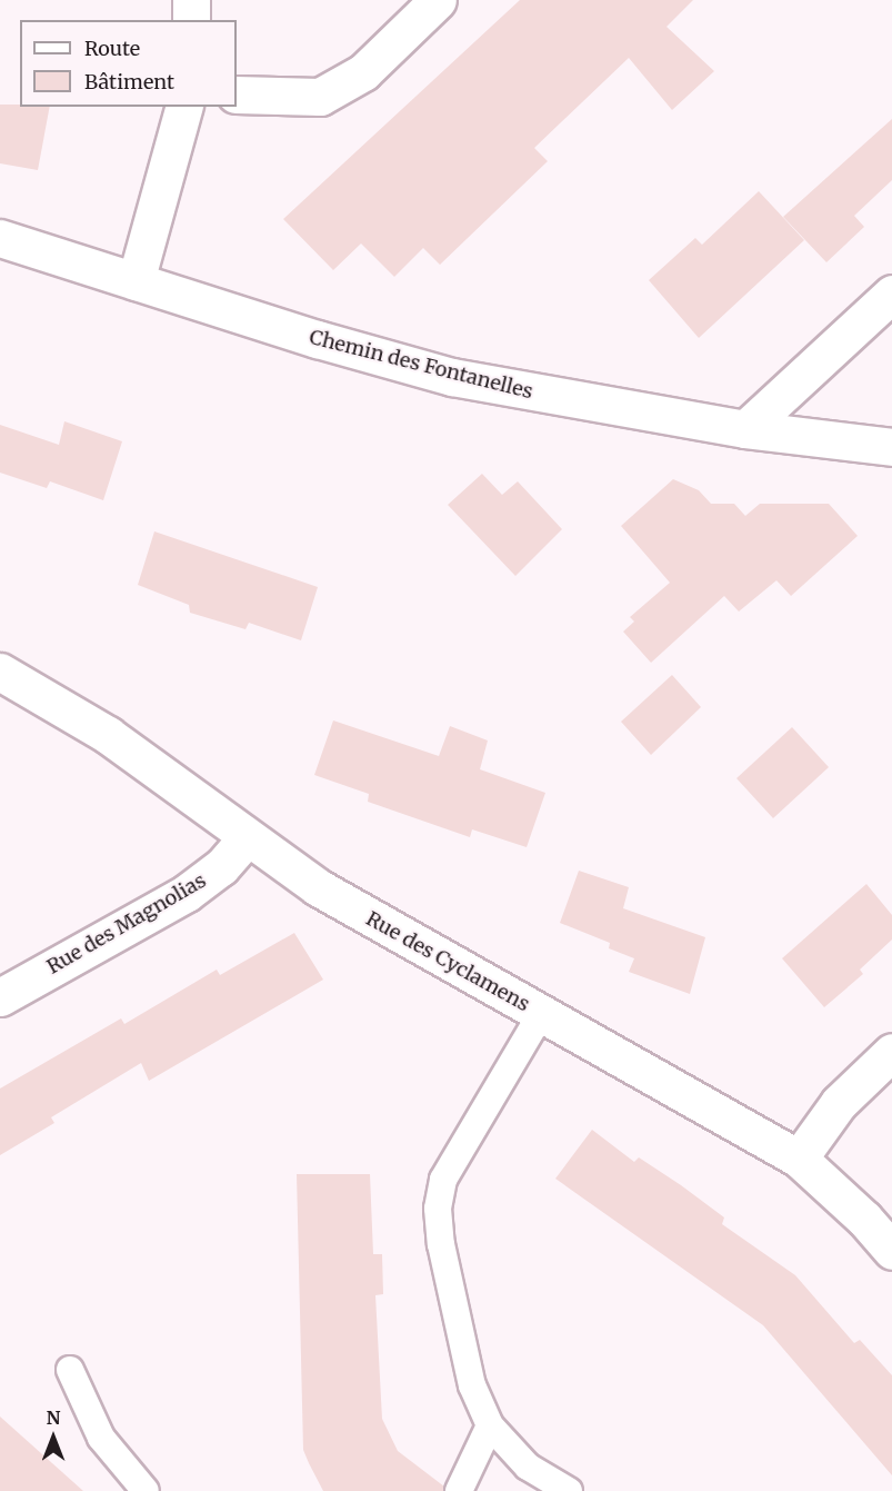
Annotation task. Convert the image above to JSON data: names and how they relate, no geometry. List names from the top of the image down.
{
  "streets": {
    "street": ["Chemin des Fontanelles", "Rue des Magnolias", "Rue des Cyclamens"]
  },
  "crossings": [
    ["Rue des Magnolias", "Rue des Cyclamens"]
  ],
  "legend": ["Route", "Bâtiment"],
  "north": "top"
}
